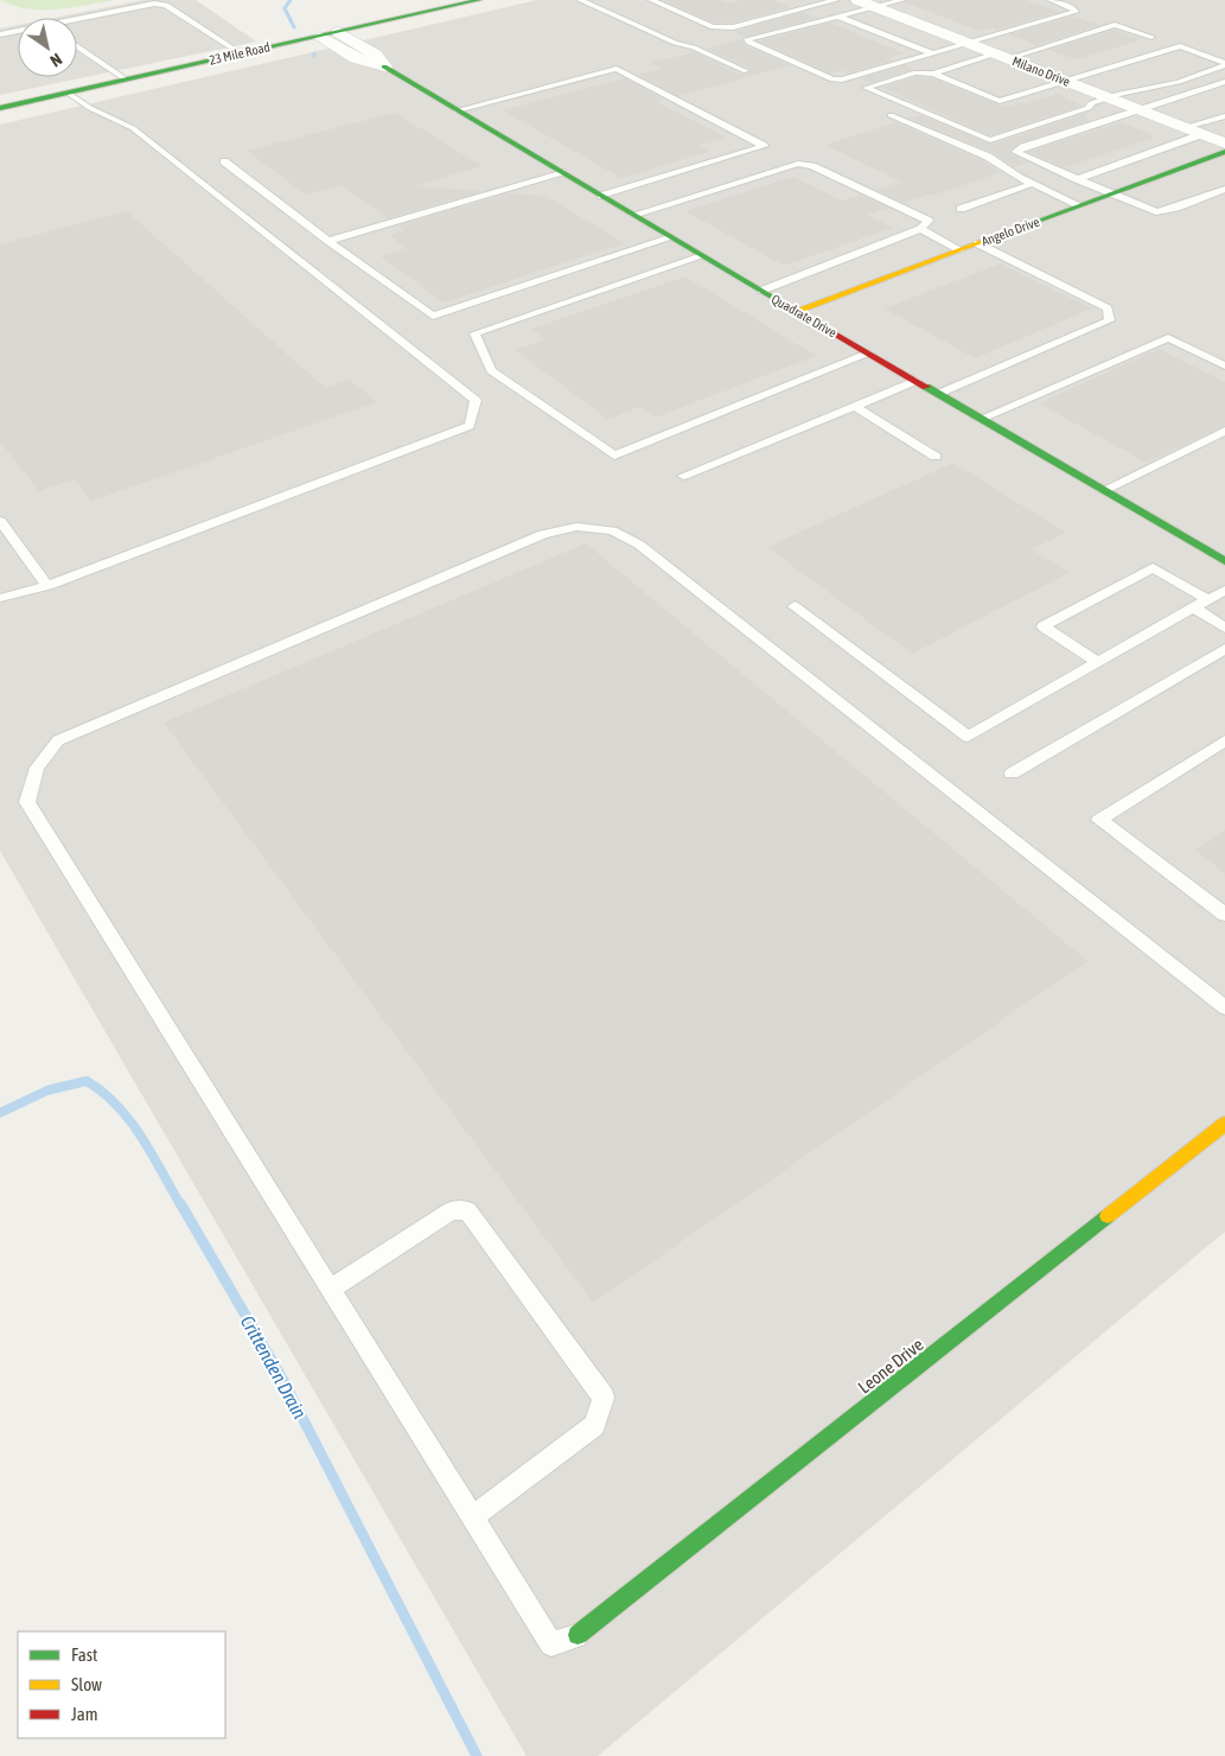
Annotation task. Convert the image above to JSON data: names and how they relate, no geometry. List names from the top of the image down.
{
  "streets": {
    "street": [
      "23 Mile Road",
      "Milano Drive",
      "Angelo Drive",
      "Quadrate Drive",
      "Leone Drive"
    ]
  },
  "crossings": [
    ["23 Mile Road", "Quadrate Drive"],
    ["Angelo Drive", "Quadrate Drive"]
  ],
  "water": ["Crittenden Drain"],
  "legend": ["Fast", "Slow", "Jam"],
  "north": "bottom right"
}
